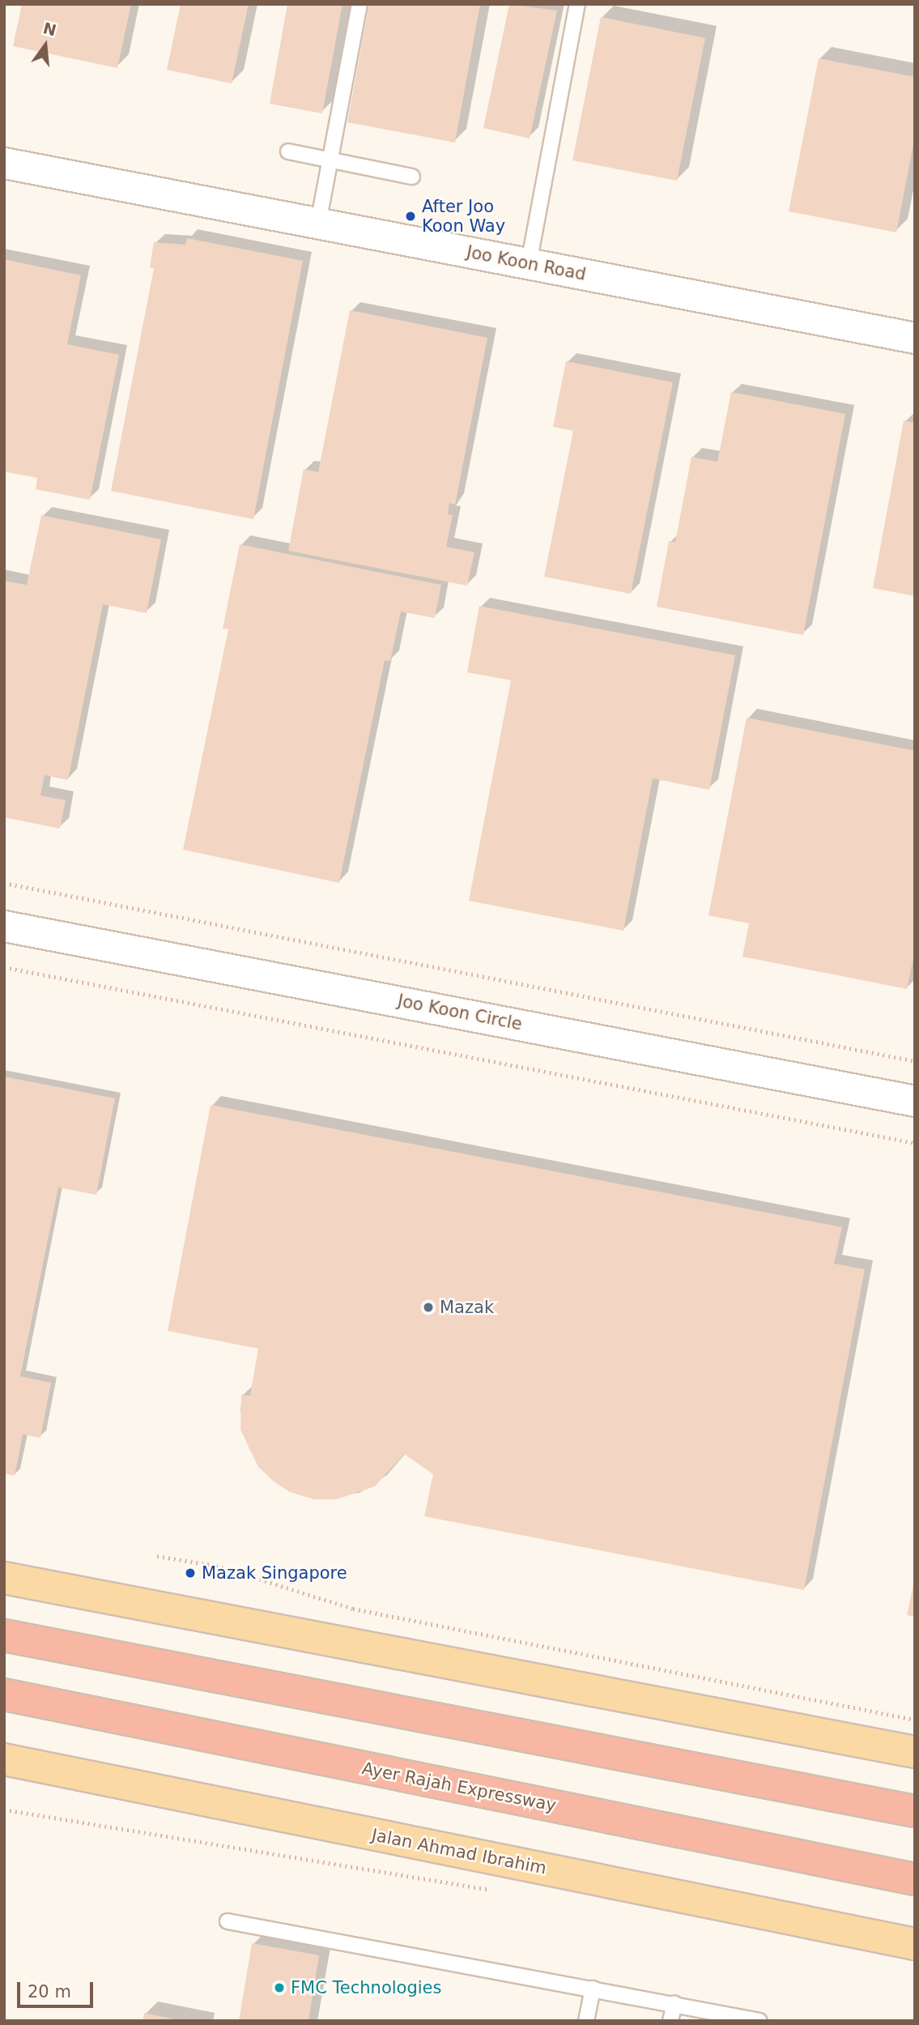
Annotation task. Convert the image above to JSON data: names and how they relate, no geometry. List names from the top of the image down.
{
  "streets": {
    "highway": ["Ayer Rajah Expressway"],
    "main road": ["Jalan Ahmad Ibrahim"],
    "street": ["Joo Koon Road", "Joo Koon Circle"]
  },
  "places": [
    "After Joo Koon Way",
    "Mazak",
    "Mazak Singapore",
    "FMC Technologies"
  ],
  "scale_bar": "20 m",
  "north": "top"
}
